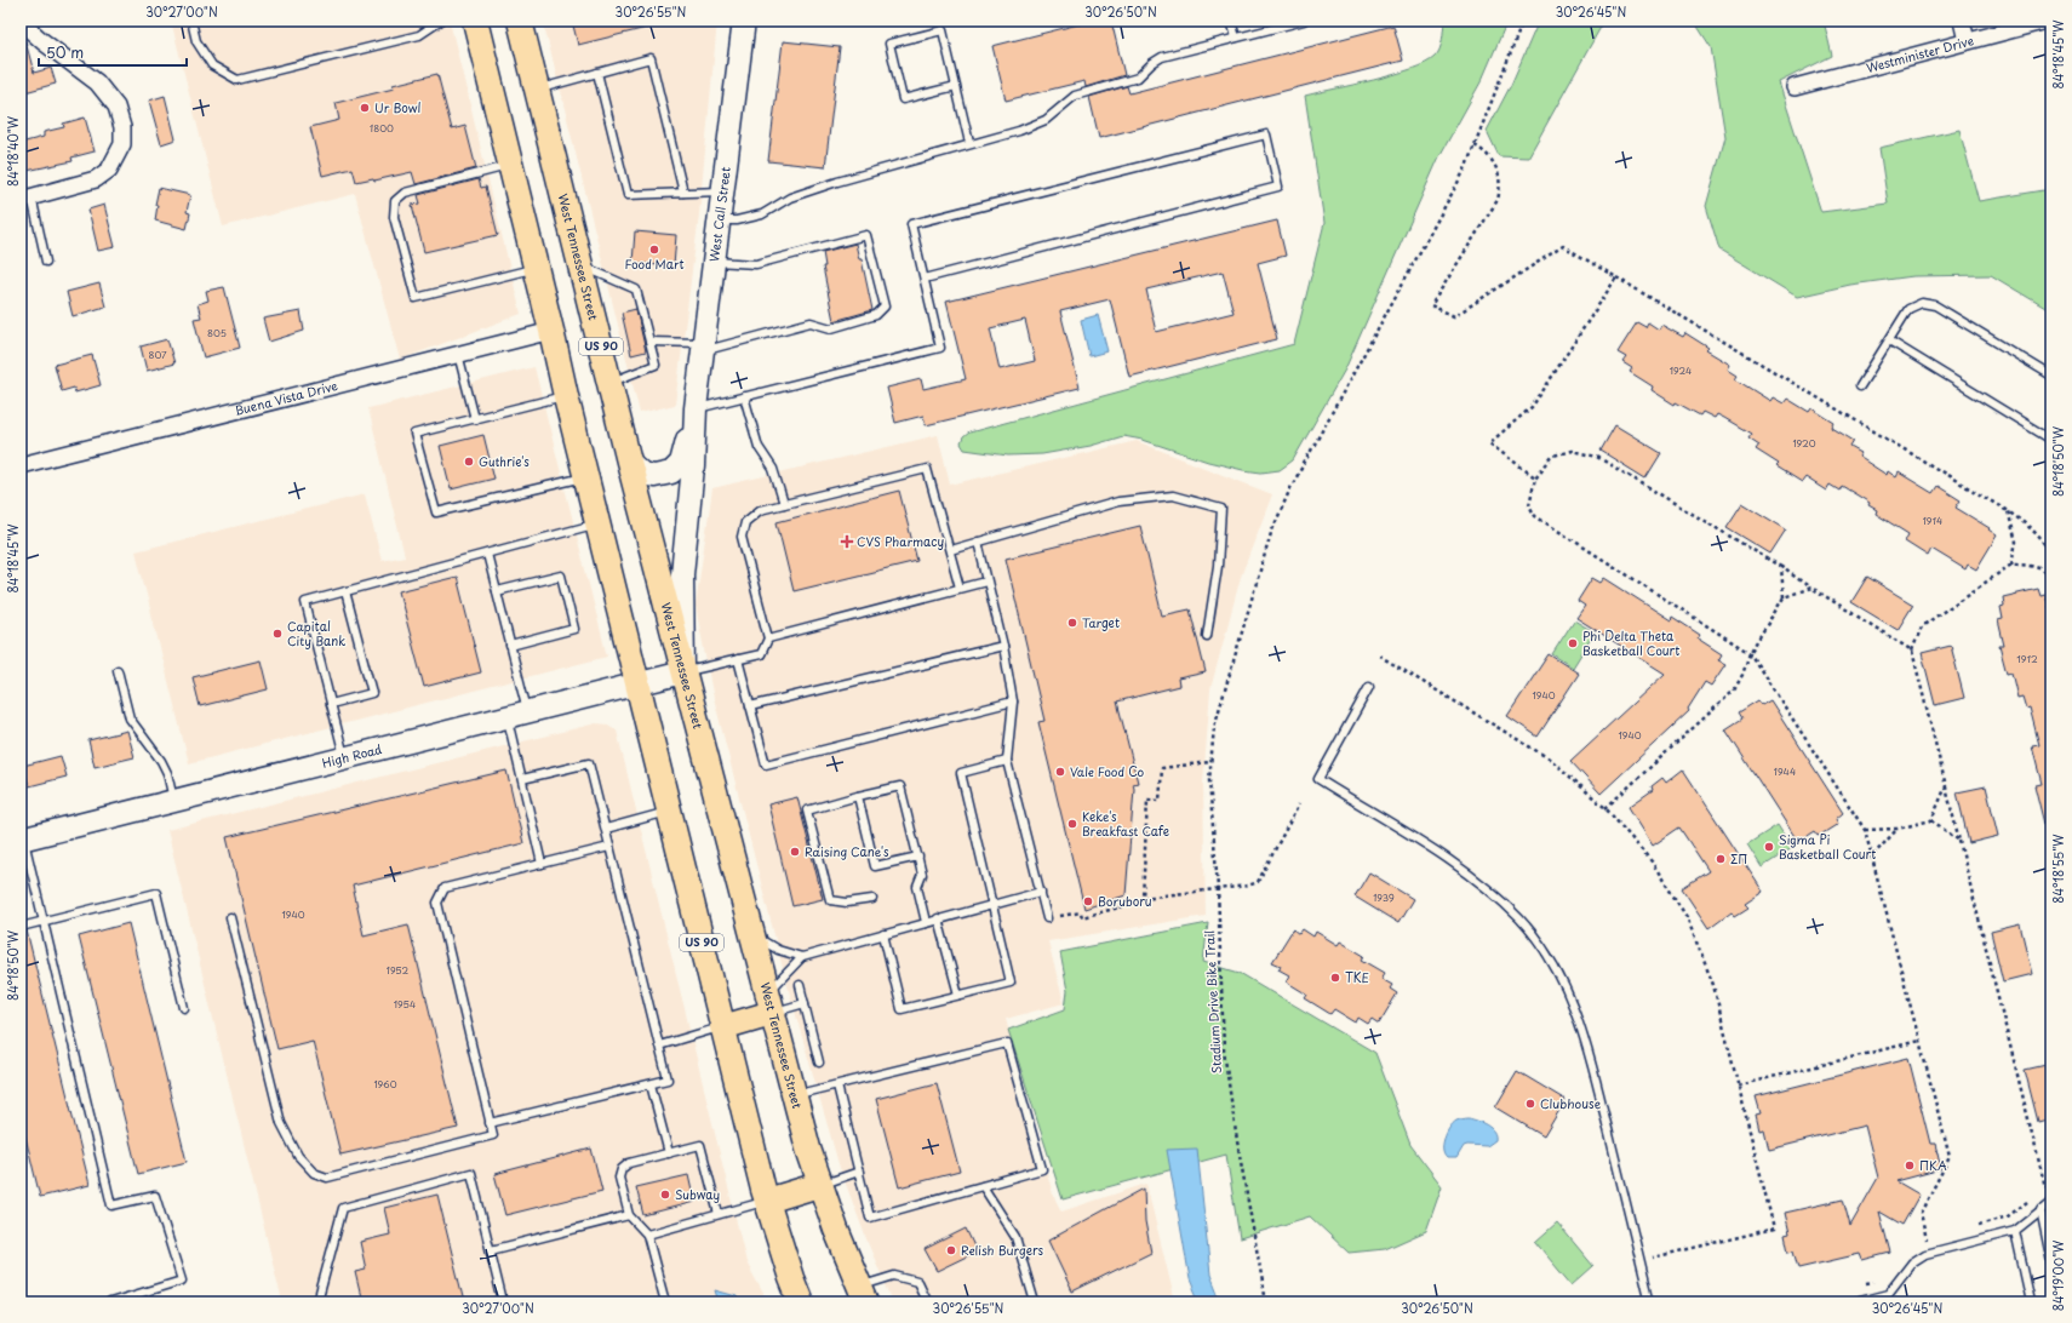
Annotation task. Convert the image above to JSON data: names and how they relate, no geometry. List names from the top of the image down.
{
  "streets": {
    "main road": ["West Tennessee Street", "US 90"],
    "street": [
      "Westminister Drive",
      "West Call Street",
      "Buena Vista Drive",
      "High Road"
    ],
    "path": ["Stadium Drive Bike Trail"]
  },
  "crossings": [
    ["West Call Street", "West Tennessee Street"],
    ["West Call Street", "High Road"],
    ["West Tennessee Street", "High Road"],
    ["US 90", "Buena Vista Drive"],
    ["US 90", "High Road"]
  ],
  "places": {
    "other": [
      "Ur Bowl",
      "Food Mart",
      "Guthrie's",
      "Target",
      "Capital City Bank",
      "Phi Delta Theta Basketball Court",
      "Vale Food Co",
      "Keke's Breakfast Cafe",
      "Sigma Pi Basketball Court",
      "Raising Cane's",
      "ΣΠ",
      "Boruboru",
      "TKE",
      "Clubhouse",
      "ΠΚΑ",
      "Subway",
      "Relish Burgers"
    ],
    "health": ["CVS Pharmacy"]
  },
  "house_numbers": [
    "1800",
    "805",
    "807",
    "1924",
    "1920",
    "1914",
    "1912",
    "1940",
    "1940",
    "1944",
    "1939",
    "1940",
    "1952",
    "1954",
    "1960"
  ],
  "scale_bar": "50 m",
  "coordinates": [
    "30°27'00\"N",
    "30°26'55\"N",
    "30°26'50\"N",
    "30°26'45\"N",
    "84°18'45\"W",
    "84°18'40\"W",
    "84°18'50\"W",
    "84°18'55\"W",
    "84°19'00\"W"
  ]
}
